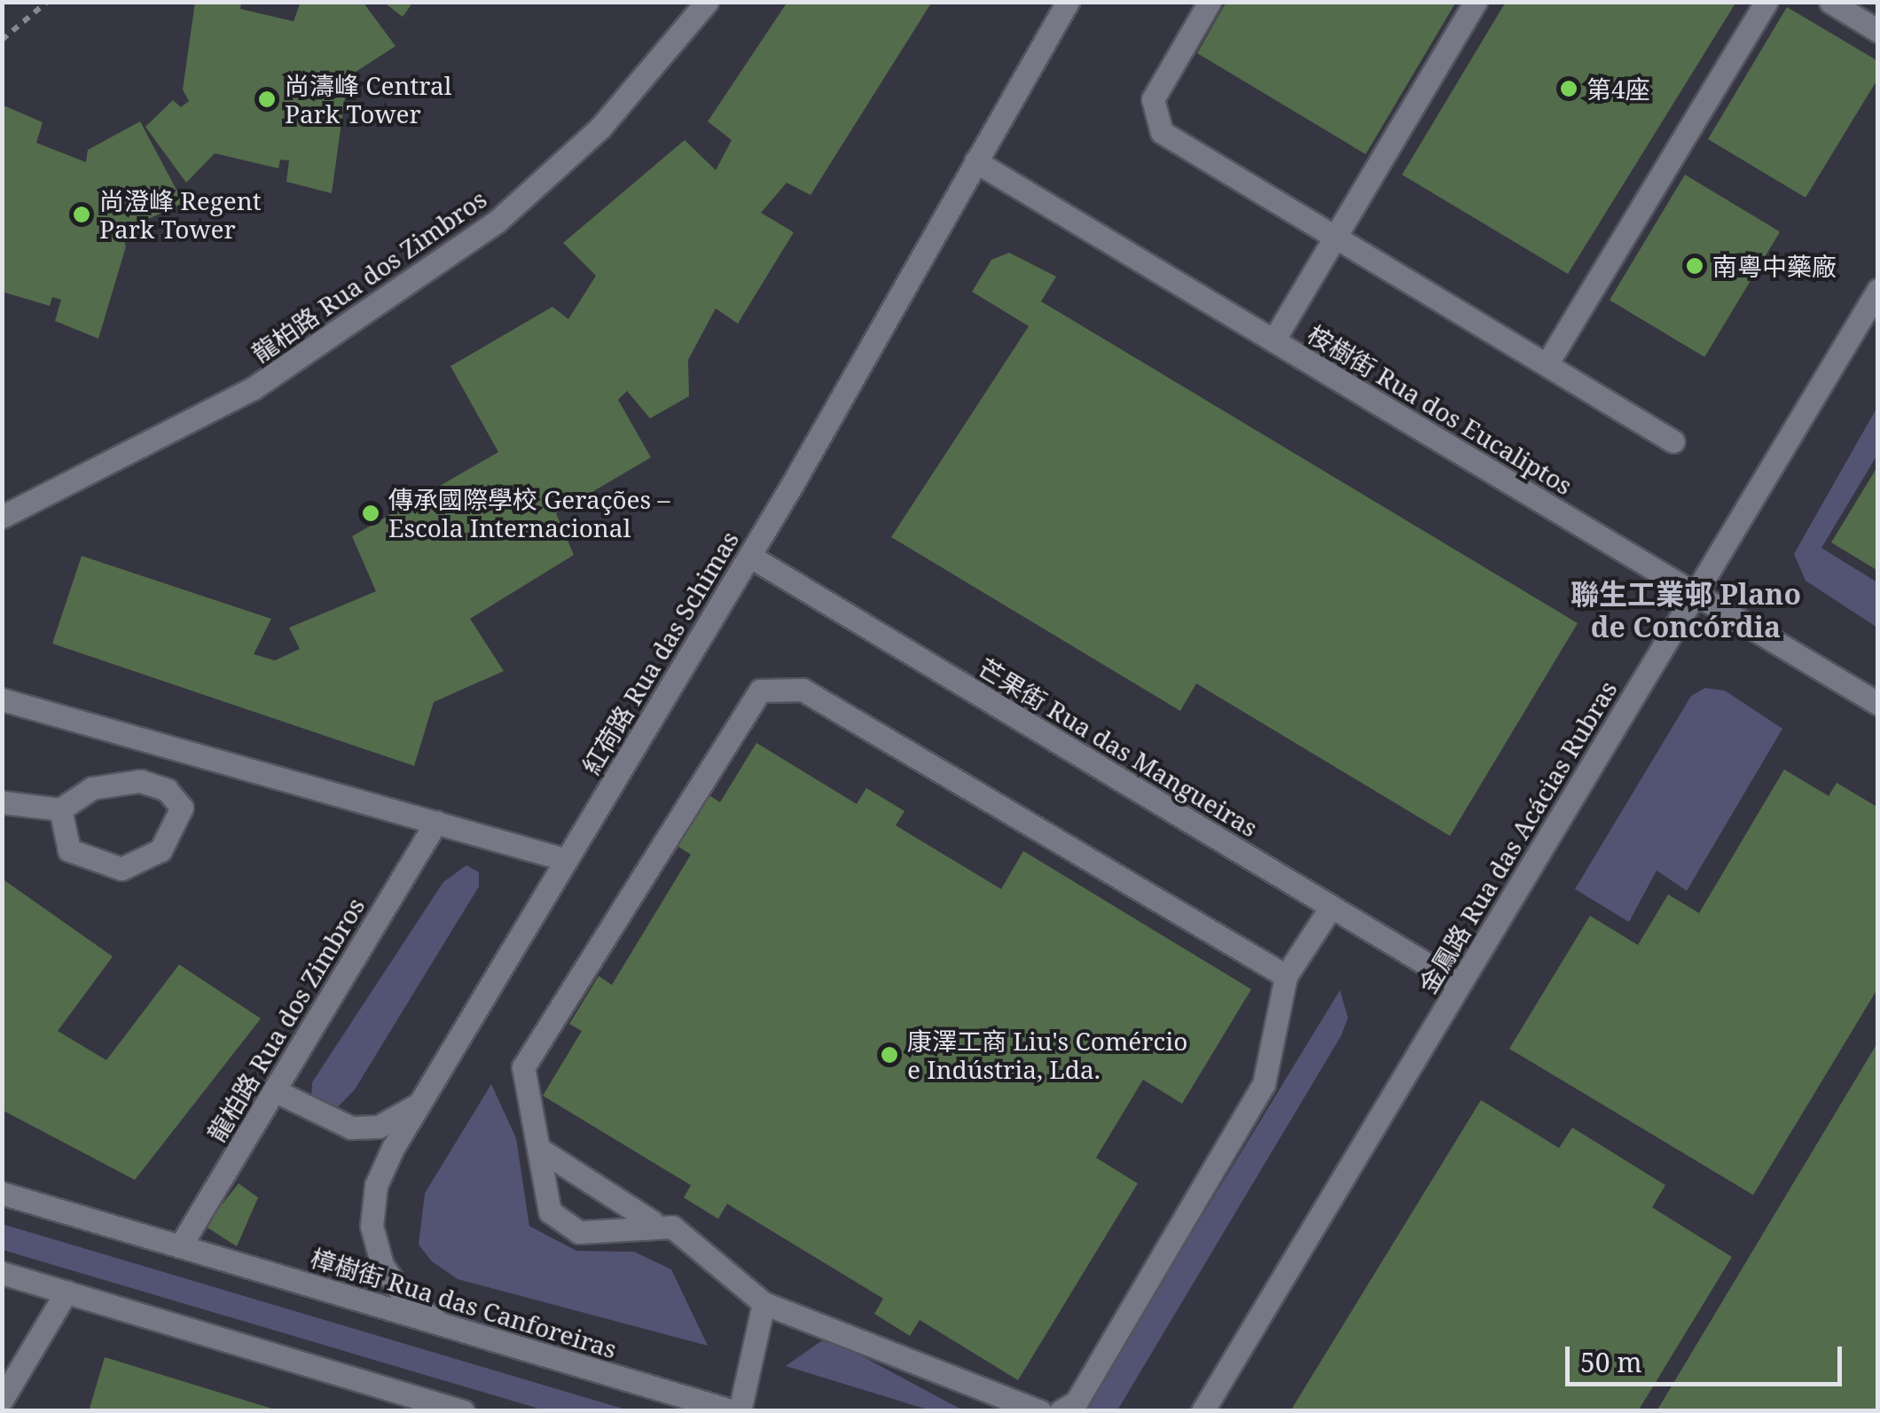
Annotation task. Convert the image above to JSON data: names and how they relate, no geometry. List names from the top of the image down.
{
  "streets": {
    "street": [
      "龍柏路 Rua dos Zimbros",
      "桉樹街 Rua dos Eucaliptos",
      "紅荷路 Rua das Schimas",
      "芒果街 Rua das Mangueiras",
      "金鳳路 Rua das Acácias Rubras",
      "樟樹街 Rua das Canforeiras"
    ]
  },
  "crossings": [
    ["龍柏路 Rua dos Zimbros", "樟樹街 Rua das Canforeiras"],
    ["桉樹街 Rua dos Eucaliptos", "紅荷路 Rua das Schimas"],
    ["桉樹街 Rua dos Eucaliptos", "金鳳路 Rua das Acácias Rubras"],
    ["紅荷路 Rua das Schimas", "芒果街 Rua das Mangueiras"],
    ["紅荷路 Rua das Schimas", "樟樹街 Rua das Canforeiras"],
    ["芒果街 Rua das Mangueiras", "金鳳路 Rua das Acácias Rubras"]
  ],
  "districts": ["聯生工業邨 Plano de Concórdia"],
  "places": [
    "第4座",
    "尚濤峰 Central Park Tower",
    "尚澄峰 Regent Park Tower",
    "南粵中藥廠",
    "傳承國際學校 Gerações – Escola Internacional",
    "康澤工商 Liu's Comércio e Indústria, Lda."
  ],
  "scale_bar": "50 m"
}
